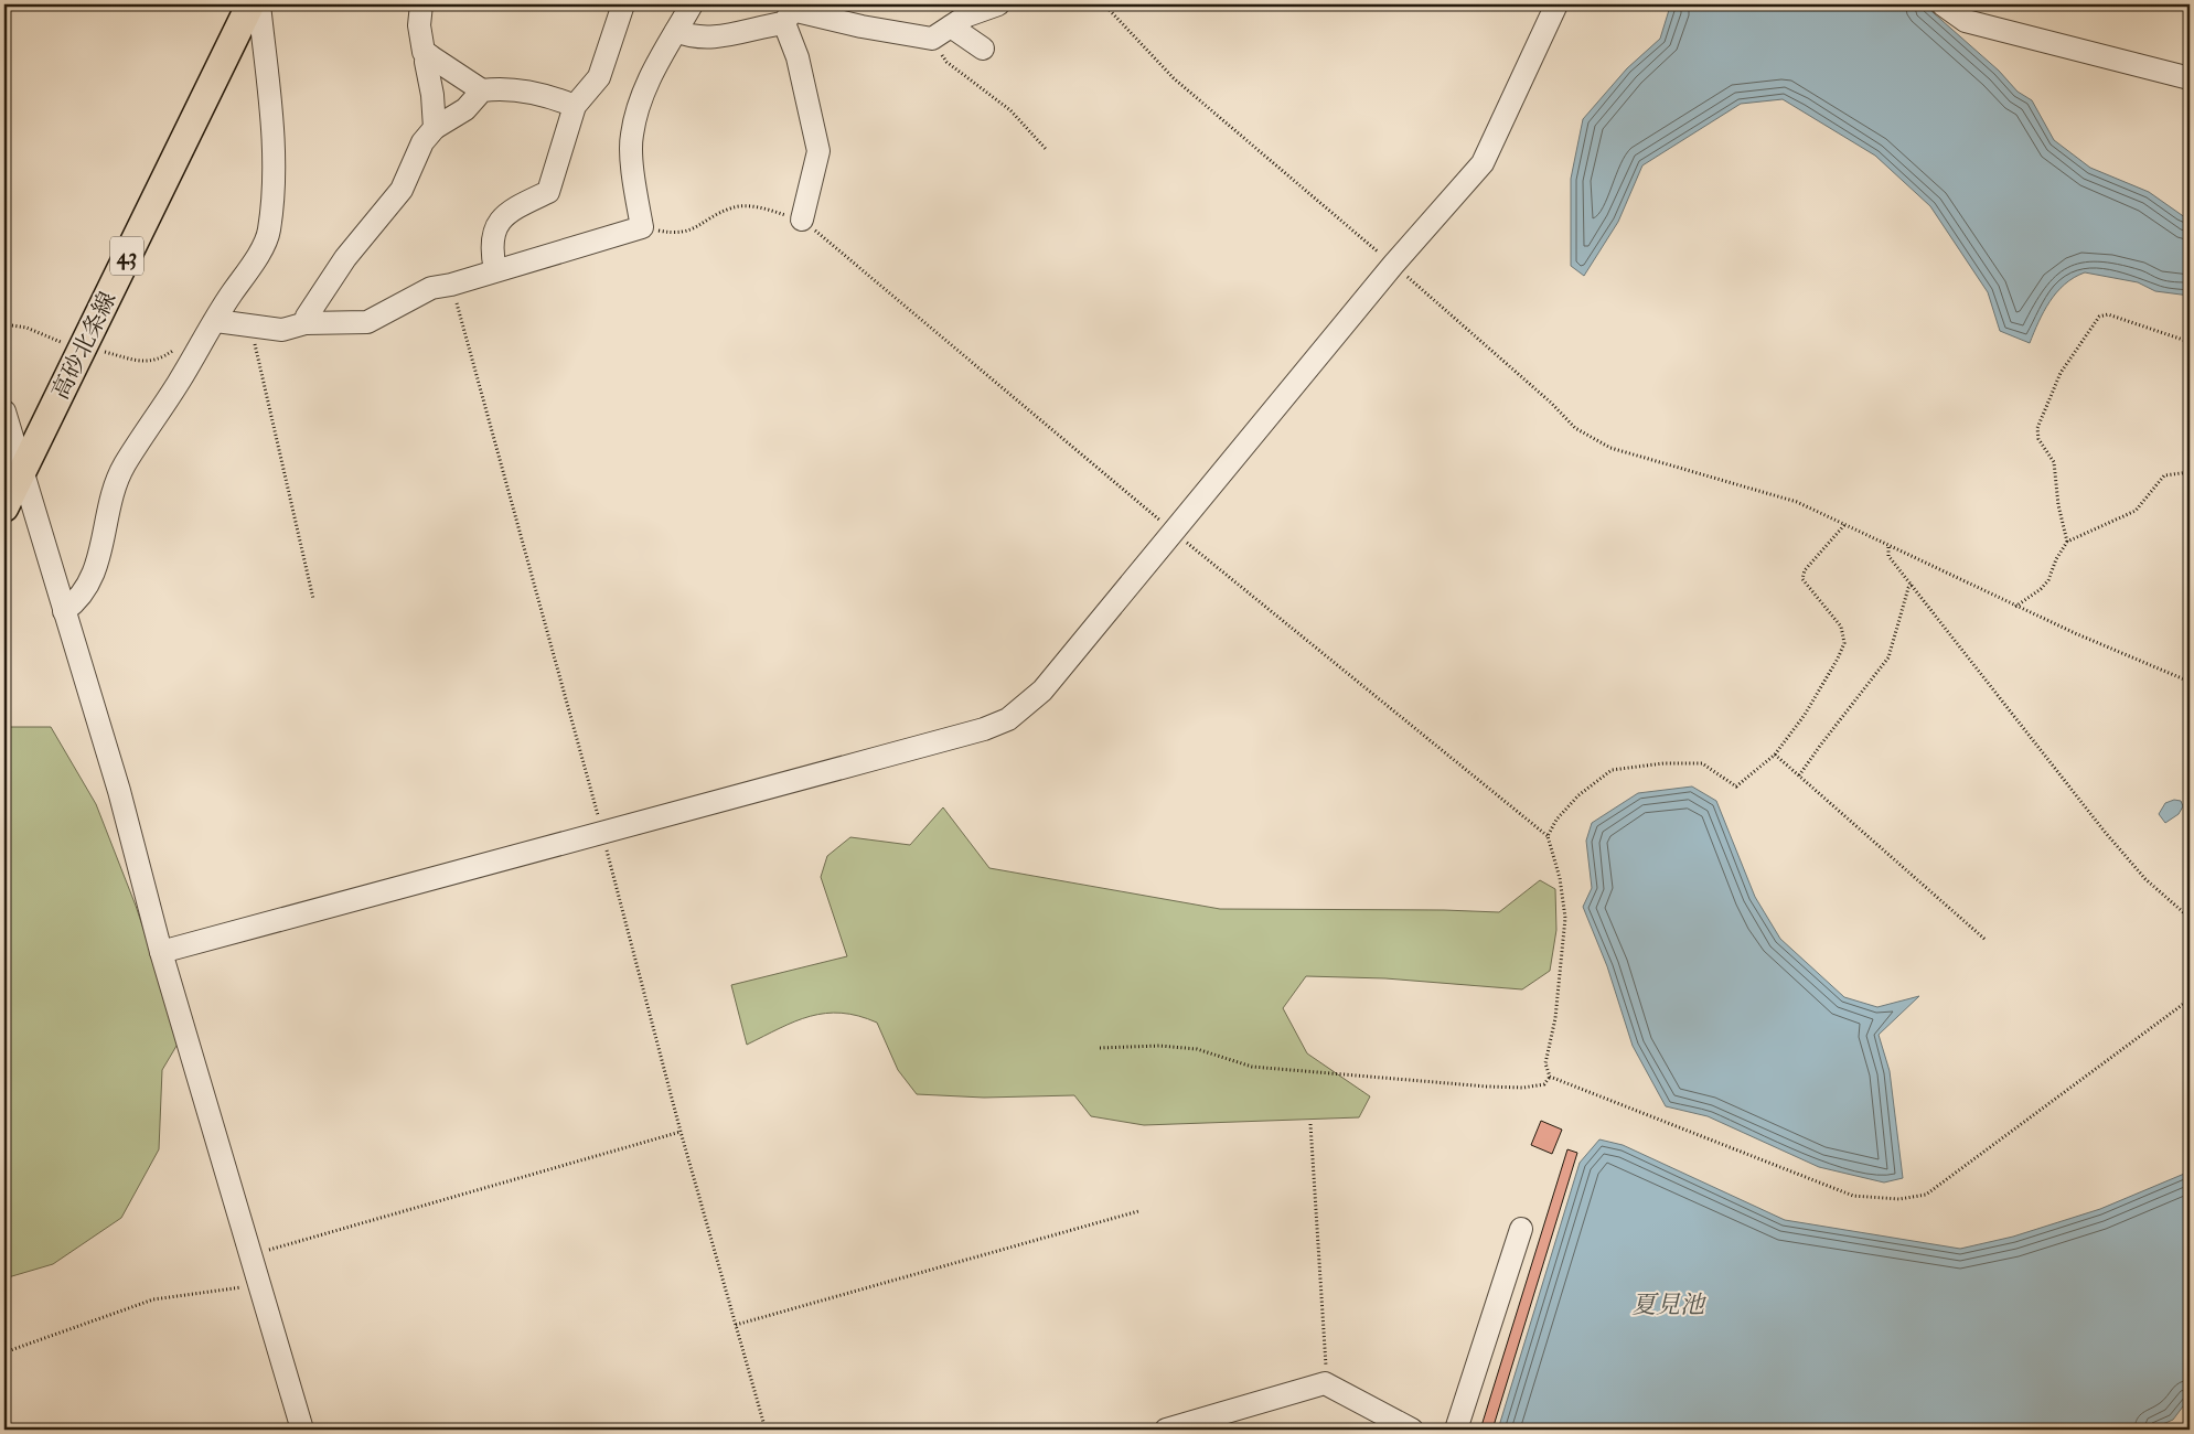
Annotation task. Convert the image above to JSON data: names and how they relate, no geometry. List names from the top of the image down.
{
  "streets": {
    "main road": ["43", "高砂北条線"]
  },
  "water": ["夏見池"]
}
